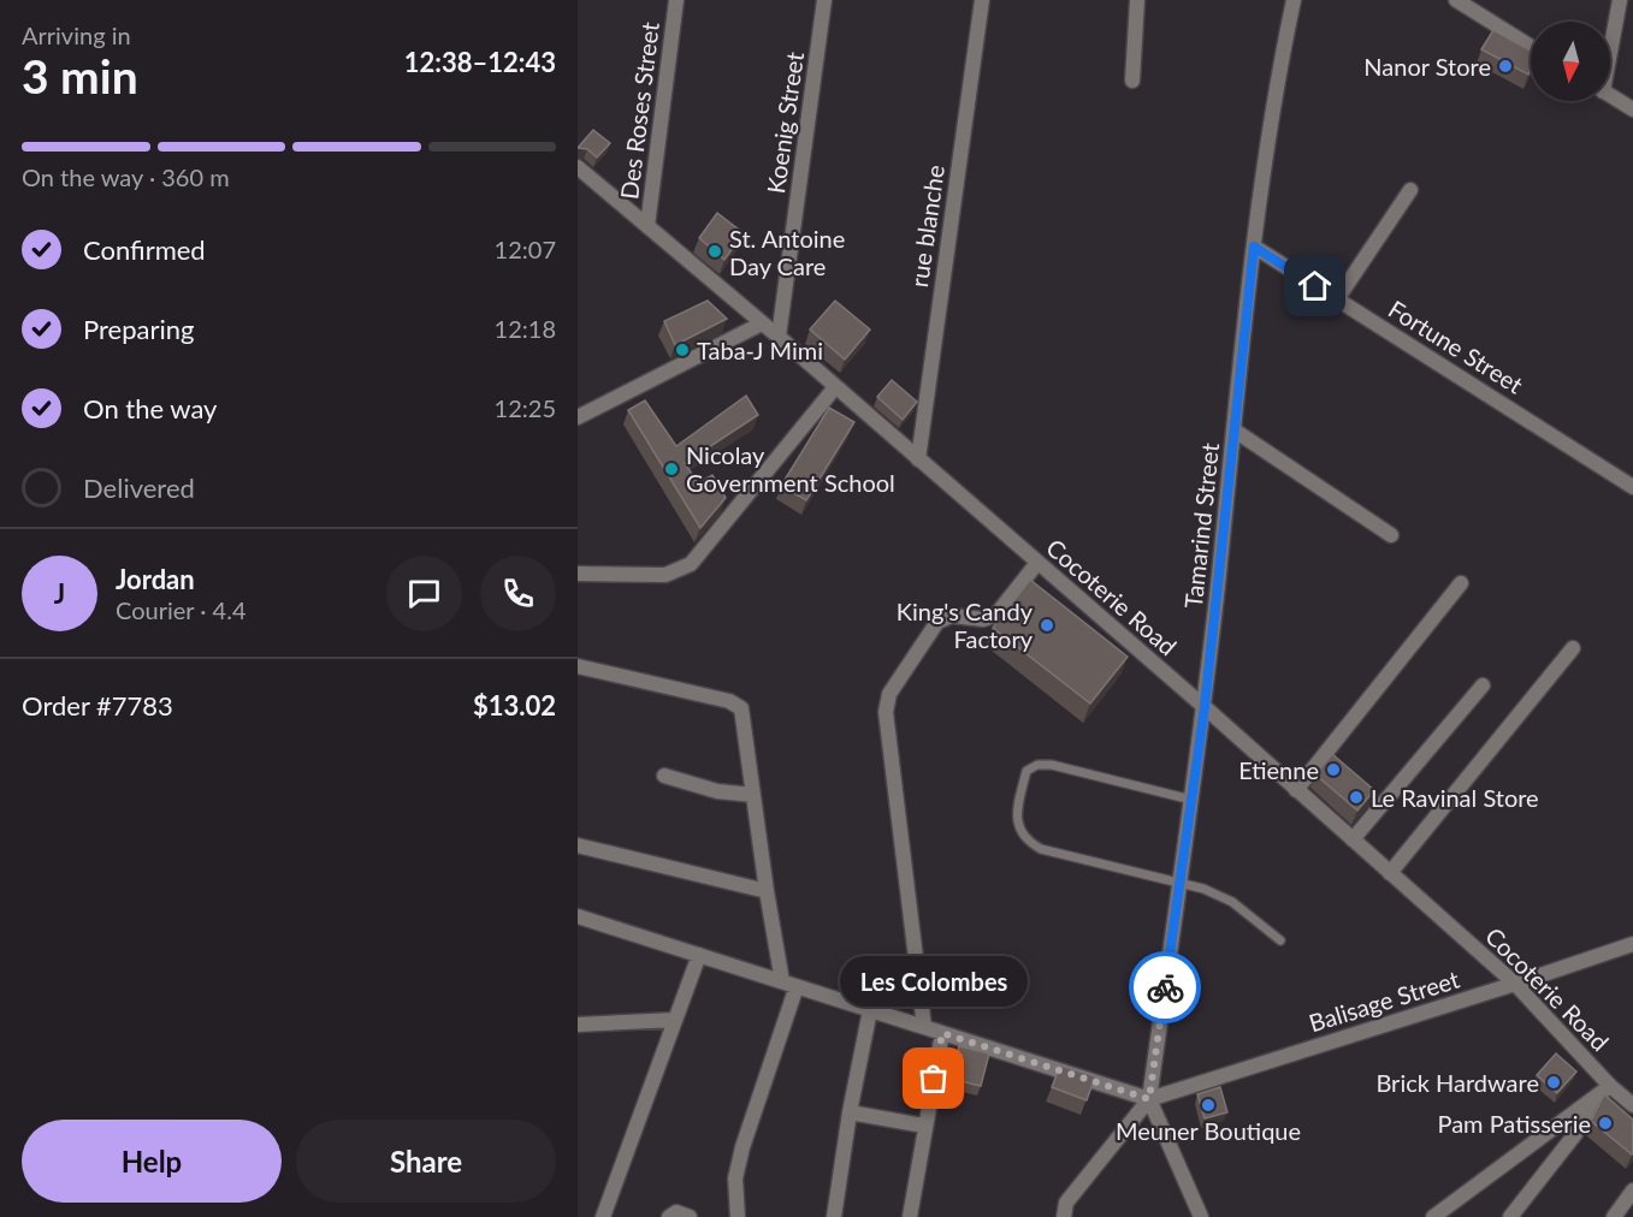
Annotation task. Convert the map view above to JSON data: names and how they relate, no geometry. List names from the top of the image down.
{
  "streets": {
    "street": [
      "Des Roses Street",
      "Koenig Street",
      "rue blanche",
      "Fortune Street",
      "Tamarind Street",
      "Cocoterie Road",
      "Balisage Street"
    ]
  },
  "crossings": [
    ["Des Roses Street", "Cocoterie Road"],
    ["Koenig Street", "Cocoterie Road"],
    ["rue blanche", "Cocoterie Road"],
    ["Fortune Street", "Tamarind Street"],
    ["Tamarind Street", "Cocoterie Road"],
    ["Tamarind Street", "Balisage Street"],
    ["Cocoterie Road", "Balisage Street"]
  ],
  "places": [
    "Nanor Store",
    "St. Antoine Day Care",
    "Taba-J Mimi",
    "Nicolay Government School",
    "King's Candy Factory",
    "Etienne",
    "Le Ravinal Store",
    "Les Colombes",
    "Brick Hardware",
    "Meuner Boutique",
    "Pam Patisserie"
  ],
  "north": "bottom",
  "page": {
    "heading": ["3 min", "Arriving in", "12:38–12:43"],
    "panel": [
      "Jordan",
      "Courier · 4.4",
      "Order #7783",
      "$13.02"
    ],
    "bar": "On the way · 360 m",
    "list": [
      ["Confirmed", "12:07"],
      ["Preparing", "12:18"],
      ["On the way", "12:25"],
      "Delivered"
    ],
    "round": "J",
    "bubble": "Les Colombes",
    "buttons": ["Help", "Share"]
  }
}
